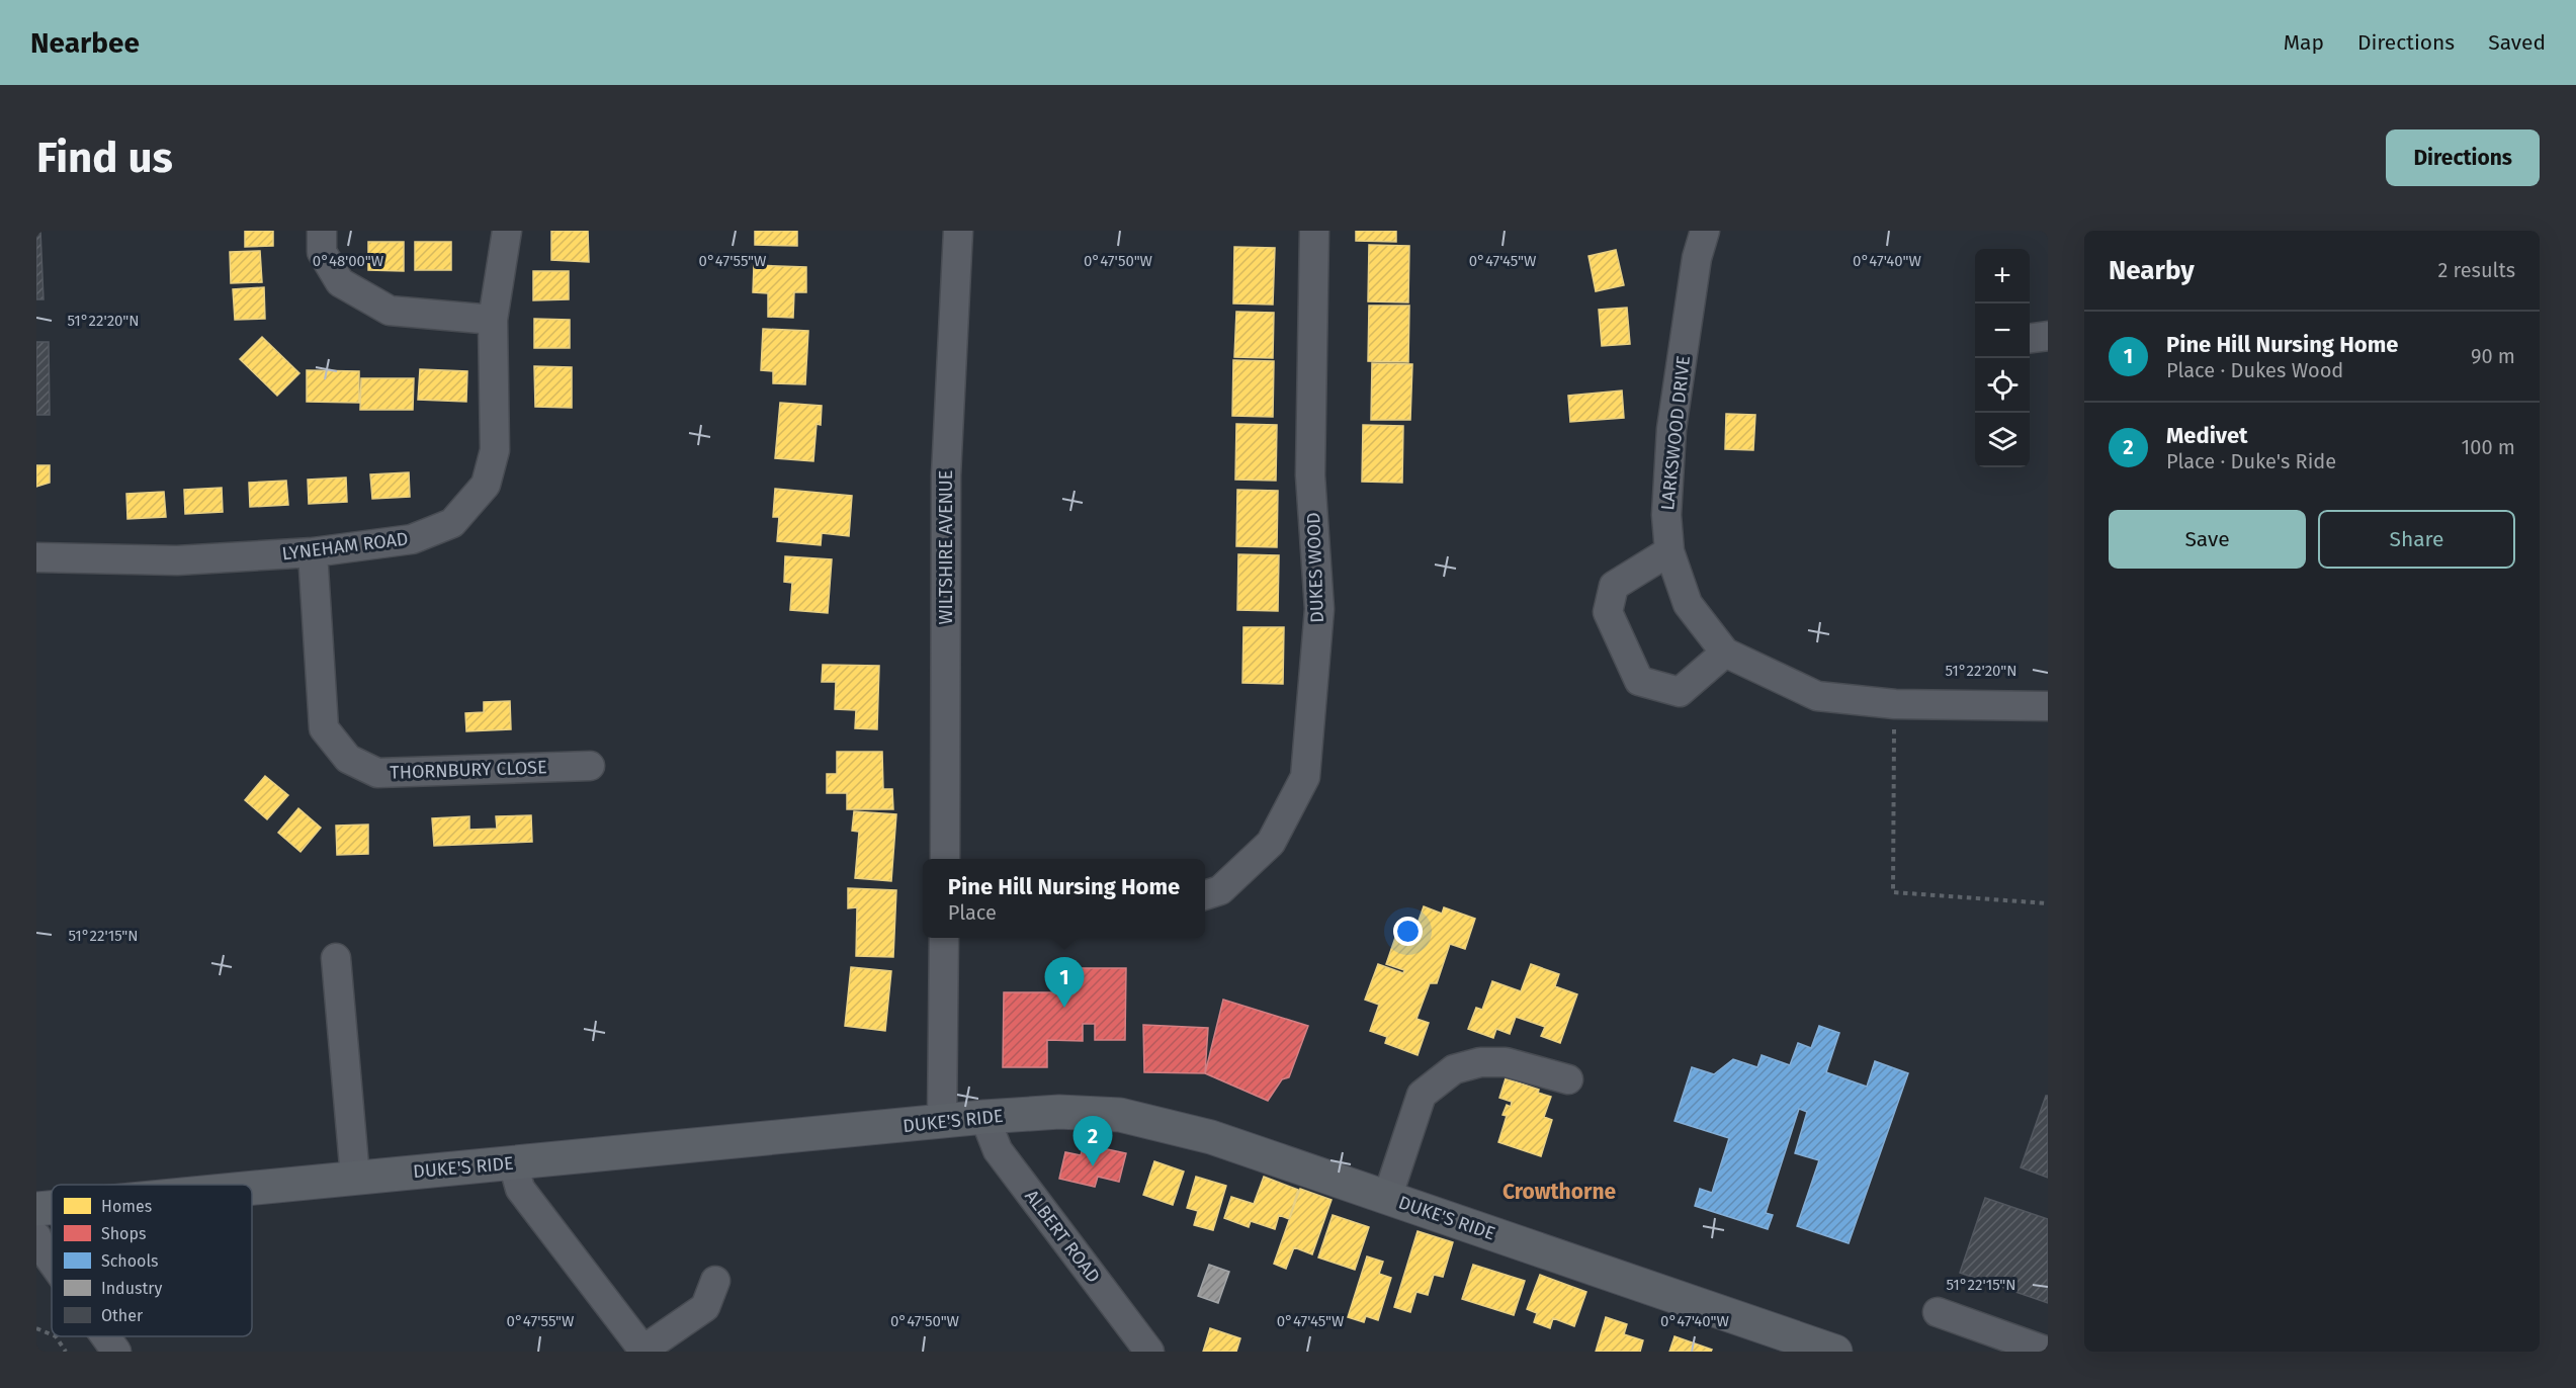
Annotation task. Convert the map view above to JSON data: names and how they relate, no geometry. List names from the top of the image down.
{
  "streets": {
    "main road": ["DUKE'S RIDE"],
    "street": [
      "LARKSWOOD DRIVE",
      "LYNEHAM ROAD",
      "WILTSHIRE AVENUE",
      "DUKES WOOD",
      "THORNBURY CLOSE",
      "ALBERT ROAD"
    ]
  },
  "crossings": [
    ["LYNEHAM ROAD", "THORNBURY CLOSE"],
    ["DUKE'S RIDE", "ALBERT ROAD"]
  ],
  "districts": ["Crowthorne"],
  "legend": [
    "Homes",
    "Shops",
    "Schools",
    "Industry",
    "Other"
  ],
  "page": {
    "header": "Nearbee",
    "nav": ["Map", "Directions", "Saved"],
    "buttons": [
      "Directions",
      ["Save", "Share"]
    ],
    "title": "Find us",
    "heading": ["Nearby", "2 results"],
    "map_buttons": ["+", "−"],
    "list": [
      {
        "mark": "1",
        "name": "Pine Hill Nursing Home",
        "note": "Place · Dukes Wood",
        "value": "90 m"
      },
      {
        "mark": "2",
        "name": "Medivet",
        "note": "Place · Duke's Ride",
        "value": "100 m"
      }
    ],
    "popup": ["Pine Hill Nursing Home", "Place"],
    "pins": ["1", "2"]
  },
  "coordinates": [
    "0°48'00\"W",
    "0°47'55\"W",
    "0°47'50\"W",
    "0°47'45\"W",
    "0°47'40\"W",
    "51°22'20\"N",
    "51°22'15\"N"
  ]
}
